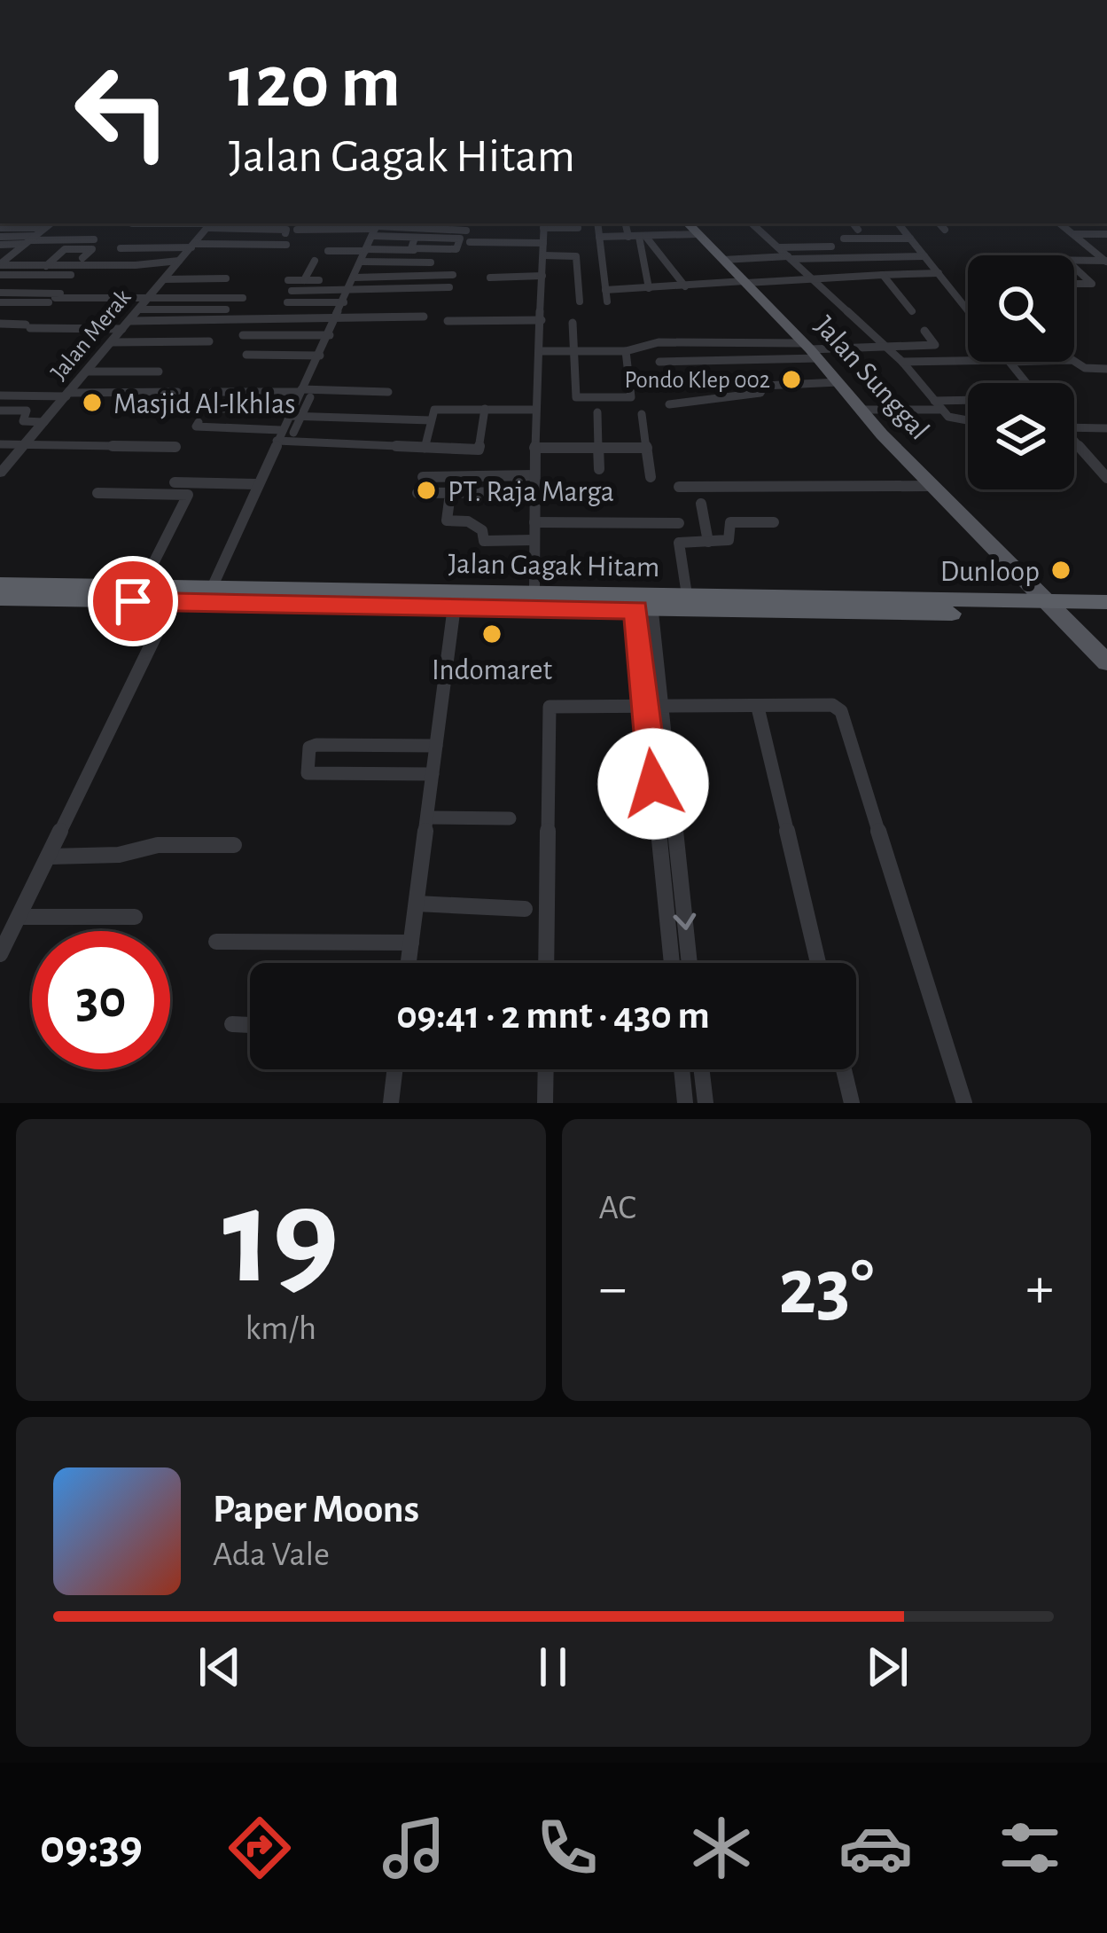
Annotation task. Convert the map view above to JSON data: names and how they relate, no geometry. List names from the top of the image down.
{
  "streets": {
    "highway": ["Jalan Gagak Hitam"],
    "main road": ["Jalan Sunggal"],
    "street": ["Jalan Merak"]
  },
  "crossings": [
    ["Jalan Sunggal", "Jalan Gagak Hitam"]
  ],
  "places": [
    "Pondo Klep 002",
    "Masjid Al-Ikhlas",
    "PT. Raja Marga",
    "Dunloop",
    "Indomaret"
  ],
  "page": {
    "turn": ["120 m", "Jalan Gagak Hitam"],
    "limit": "30",
    "trip": "09:41 · 2 mnt · 430 m",
    "tile": [
      ["19", "km/h"],
      "AC"
    ],
    "heat": ["−", "23°", "+"],
    "song": ["Paper Moons", "Ada Vale"],
    "tabs": "09:39"
  }
}
